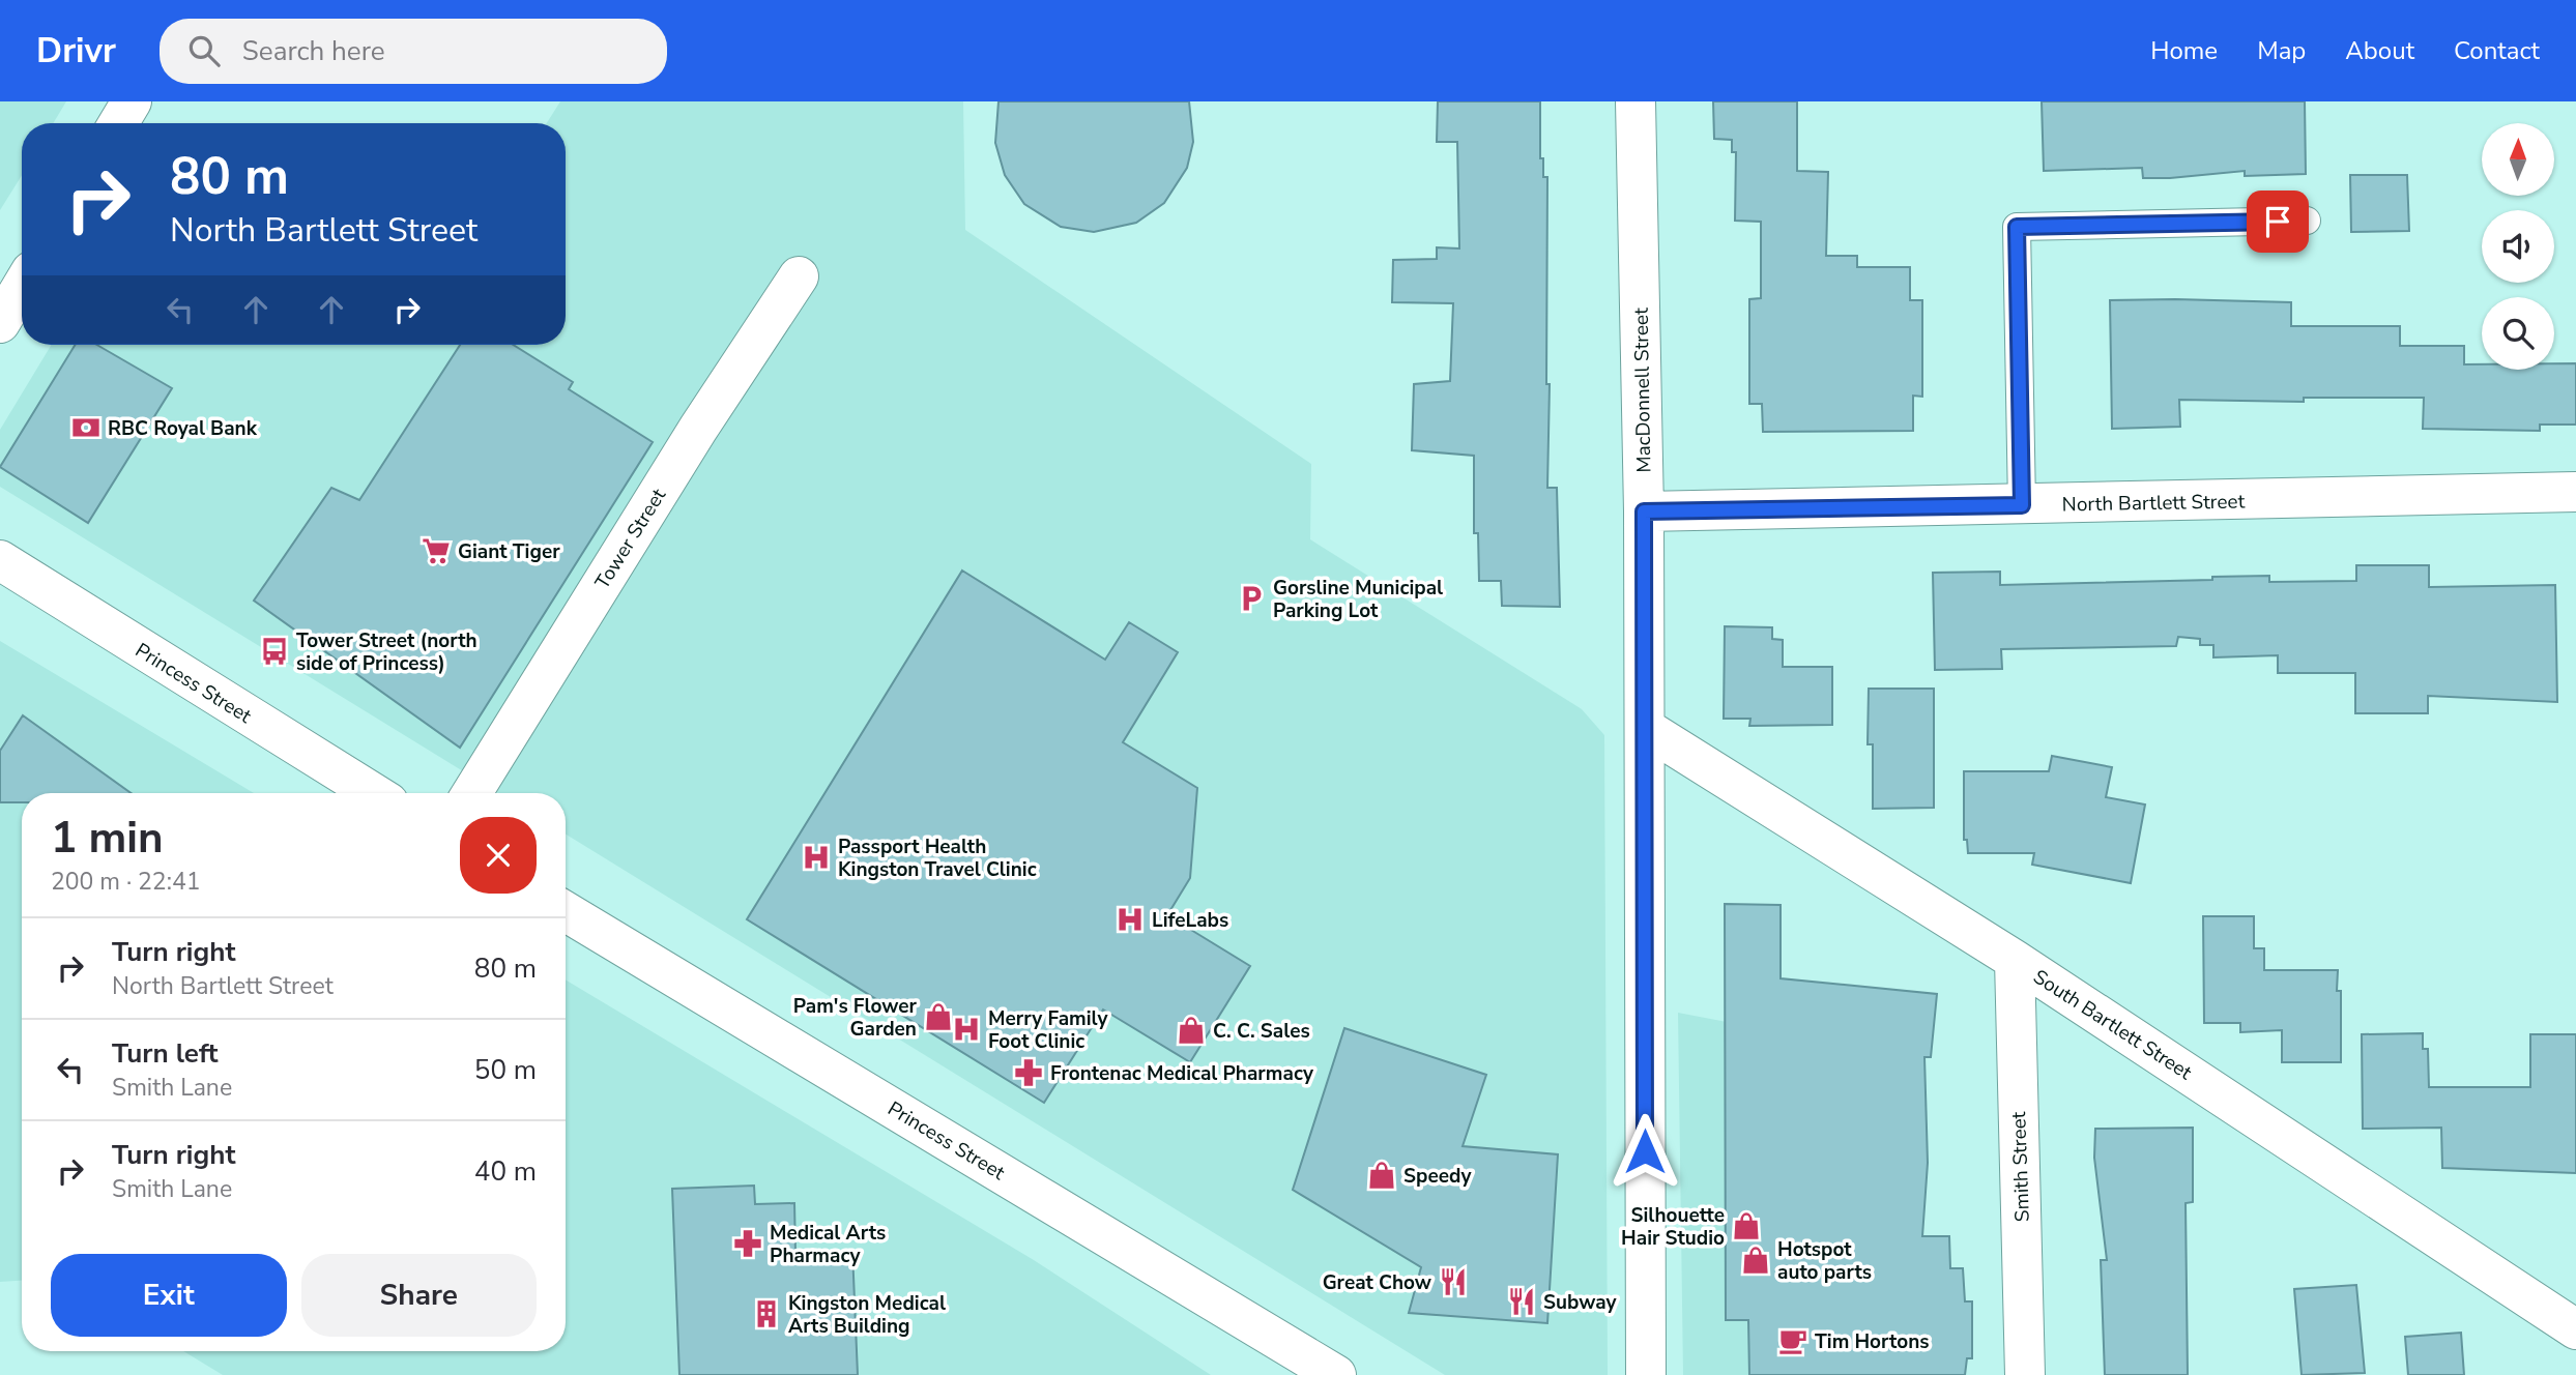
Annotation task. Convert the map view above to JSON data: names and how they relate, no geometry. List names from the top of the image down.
{
  "streets": {
    "street": [
      "MacDonnell Street",
      "North Bartlett Street",
      "Tower Street",
      "Princess Street",
      "South Bartlett Street",
      "Smith Street"
    ]
  },
  "crossings": [
    ["MacDonnell Street", "North Bartlett Street"],
    ["MacDonnell Street", "South Bartlett Street"],
    ["South Bartlett Street", "Smith Street"]
  ],
  "places": {
    "bank": ["RBC Royal Bank"],
    "supermarket": ["Giant Tiger"],
    "parking": ["Gorsline Municipal Parking Lot"],
    "bus stop": ["Tower Street (north side of Princess)"],
    "hospital": ["Passport Health Kingston Travel Clinic", "LifeLabs", "Merry Family Foot Clinic"],
    "shop": [
      "Pam's Flower Garden",
      "C. C. Sales",
      "Speedy",
      "Silhouette Hair Studio",
      "Hotspot auto parts"
    ],
    "pharmacy": ["Frontenac Medical Pharmacy", "Medical Arts Pharmacy"],
    "restaurant": ["Great Chow", "Subway"],
    "building": ["Kingston Medical Arts Building"],
    "cafe": ["Tim Hortons"]
  },
  "north": "top",
  "page": {
    "header": "Drivr",
    "search": "Search here",
    "nav": [
      "Home",
      "Map",
      "About",
      "Contact"
    ],
    "turn": ["80 m", "North Bartlett Street"],
    "heading": ["1 min", "200 m · 22:41"],
    "list": [
      {
        "name": "Turn right",
        "note": "North Bartlett Street",
        "value": "80 m"
      },
      {
        "name": "Turn left",
        "note": "Smith Lane",
        "value": "50 m"
      },
      {
        "name": "Turn right",
        "note": "Smith Lane",
        "value": "40 m"
      }
    ],
    "buttons": ["Exit", "Share"]
  }
}
